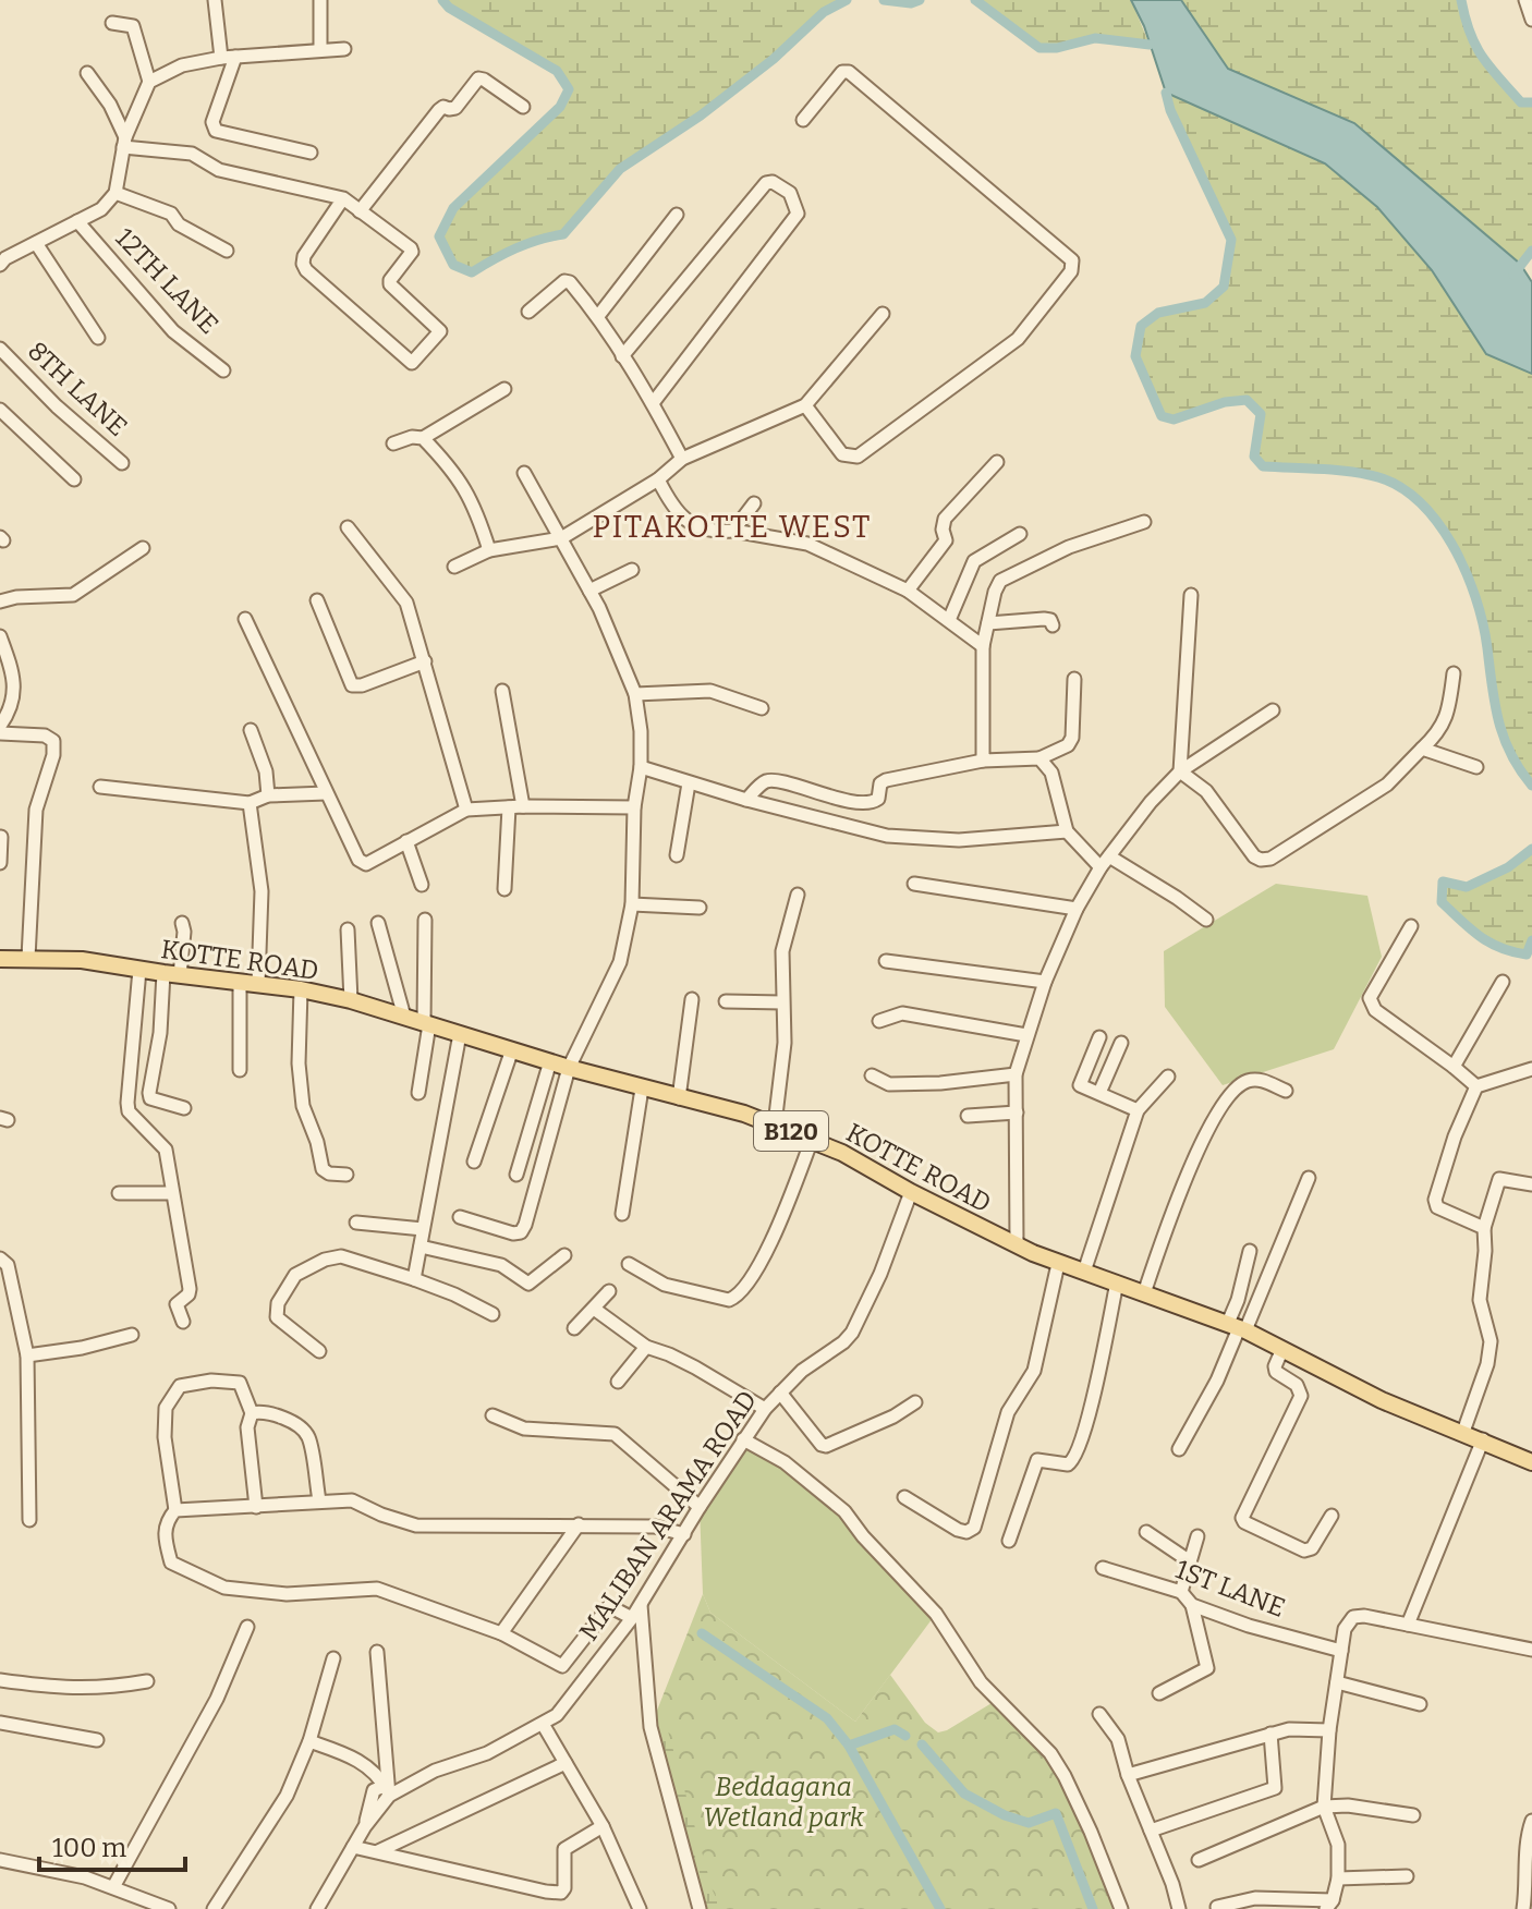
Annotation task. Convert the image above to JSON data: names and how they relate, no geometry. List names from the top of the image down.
{
  "streets": {
    "main road": ["KOTTE ROAD", "B120"],
    "street": [
      "12TH LANE",
      "8TH LANE",
      "MALIBAN ARAMA ROAD",
      "1ST LANE"
    ]
  },
  "crossings": [
    ["KOTTE ROAD", "MALIBAN ARAMA ROAD"]
  ],
  "districts": ["PITAKOTTE WEST"],
  "parks": ["Beddagana Wetland park"],
  "scale_bar": "100 m"
}
